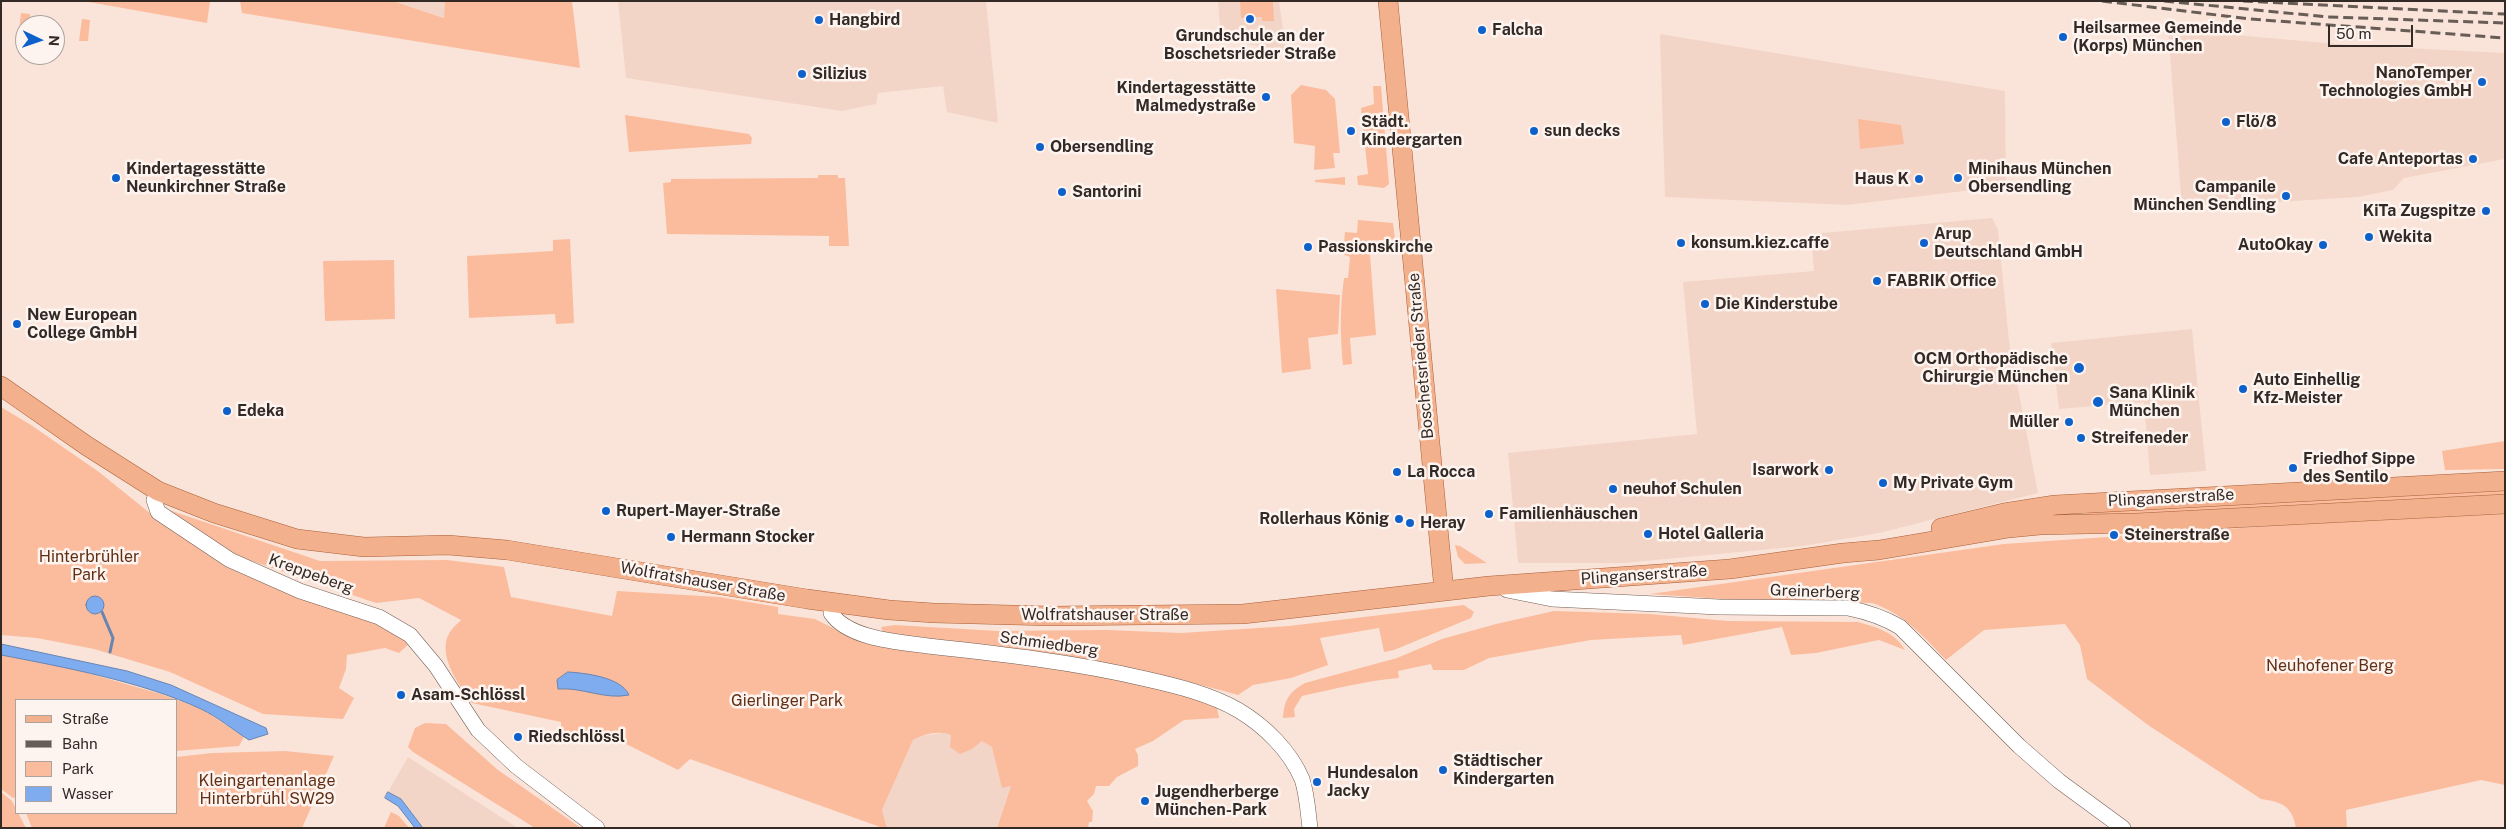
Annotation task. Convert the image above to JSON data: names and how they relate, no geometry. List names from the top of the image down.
{
  "streets": {
    "main road": ["Boschetsrieder Straße", "Plinganserstraße", "Wolfratshauser Straße"],
    "street": ["Kreppeberg", "Greinerberg", "Schmiedberg"]
  },
  "crossings": [
    ["Boschetsrieder Straße", "Plinganserstraße"],
    ["Boschetsrieder Straße", "Wolfratshauser Straße"],
    ["Plinganserstraße", "Wolfratshauser Straße"],
    ["Plinganserstraße", "Greinerberg"],
    ["Kreppeberg", "Wolfratshauser Straße"],
    ["Wolfratshauser Straße", "Schmiedberg"]
  ],
  "parks": [
    "Hinterbrühler Park",
    "Neuhofener Berg",
    "Gierlinger Park",
    "Kleingartenanlage Hinterbrühl SW29"
  ],
  "places": [
    "Grundschule an der Boschetsrieder Straße",
    "Hangbird",
    "Falcha",
    "Heilsarmee Gemeinde (Korps) München",
    "Silizius",
    "NanoTemper Technologies GmbH",
    "Kindertagesstätte Malmedystraße",
    "Flö/8",
    "Städt. Kindergarten",
    "sun decks",
    "Obersendling",
    "Cafe Anteportas",
    "Kindertagesstätte Neunkirchner Straße",
    "Minihaus München Obersendling",
    "Haus K",
    "Santorini",
    "Campanile München Sendling",
    "KiTa Zugspitze",
    "Wekita",
    "konsum.kiez.caffe",
    "Arup Deutschland GmbH",
    "AutoOkay",
    "Passionskirche",
    "FABRIK Office",
    "Die Kinderstube",
    "New European College GmbH",
    "OCM Orthopädische Chirurgie München",
    "Auto Einhellig Kfz-Meister",
    "Sana Klinik München",
    "Edeka",
    "Müller",
    "Streifeneder",
    "Friedhof Sippe des Sentilo",
    "Isarwork",
    "La Rocca",
    "My Private Gym",
    "neuhof Schulen",
    "Rupert-Mayer-Straße",
    "Familienhäuschen",
    "Rollerhaus König",
    "Heray",
    "Hotel Galleria",
    "Steinerstraße",
    "Hermann Stocker",
    "Asam-Schlössl",
    "Riedschlössl",
    "Städtischer Kindergarten",
    "Hundesalon Jacky",
    "Jugendherberge München-Park"
  ],
  "legend": [
    "Straße",
    "Bahn",
    "Park",
    "Wasser"
  ],
  "scale_bar": "50 m",
  "north": "right"
}
